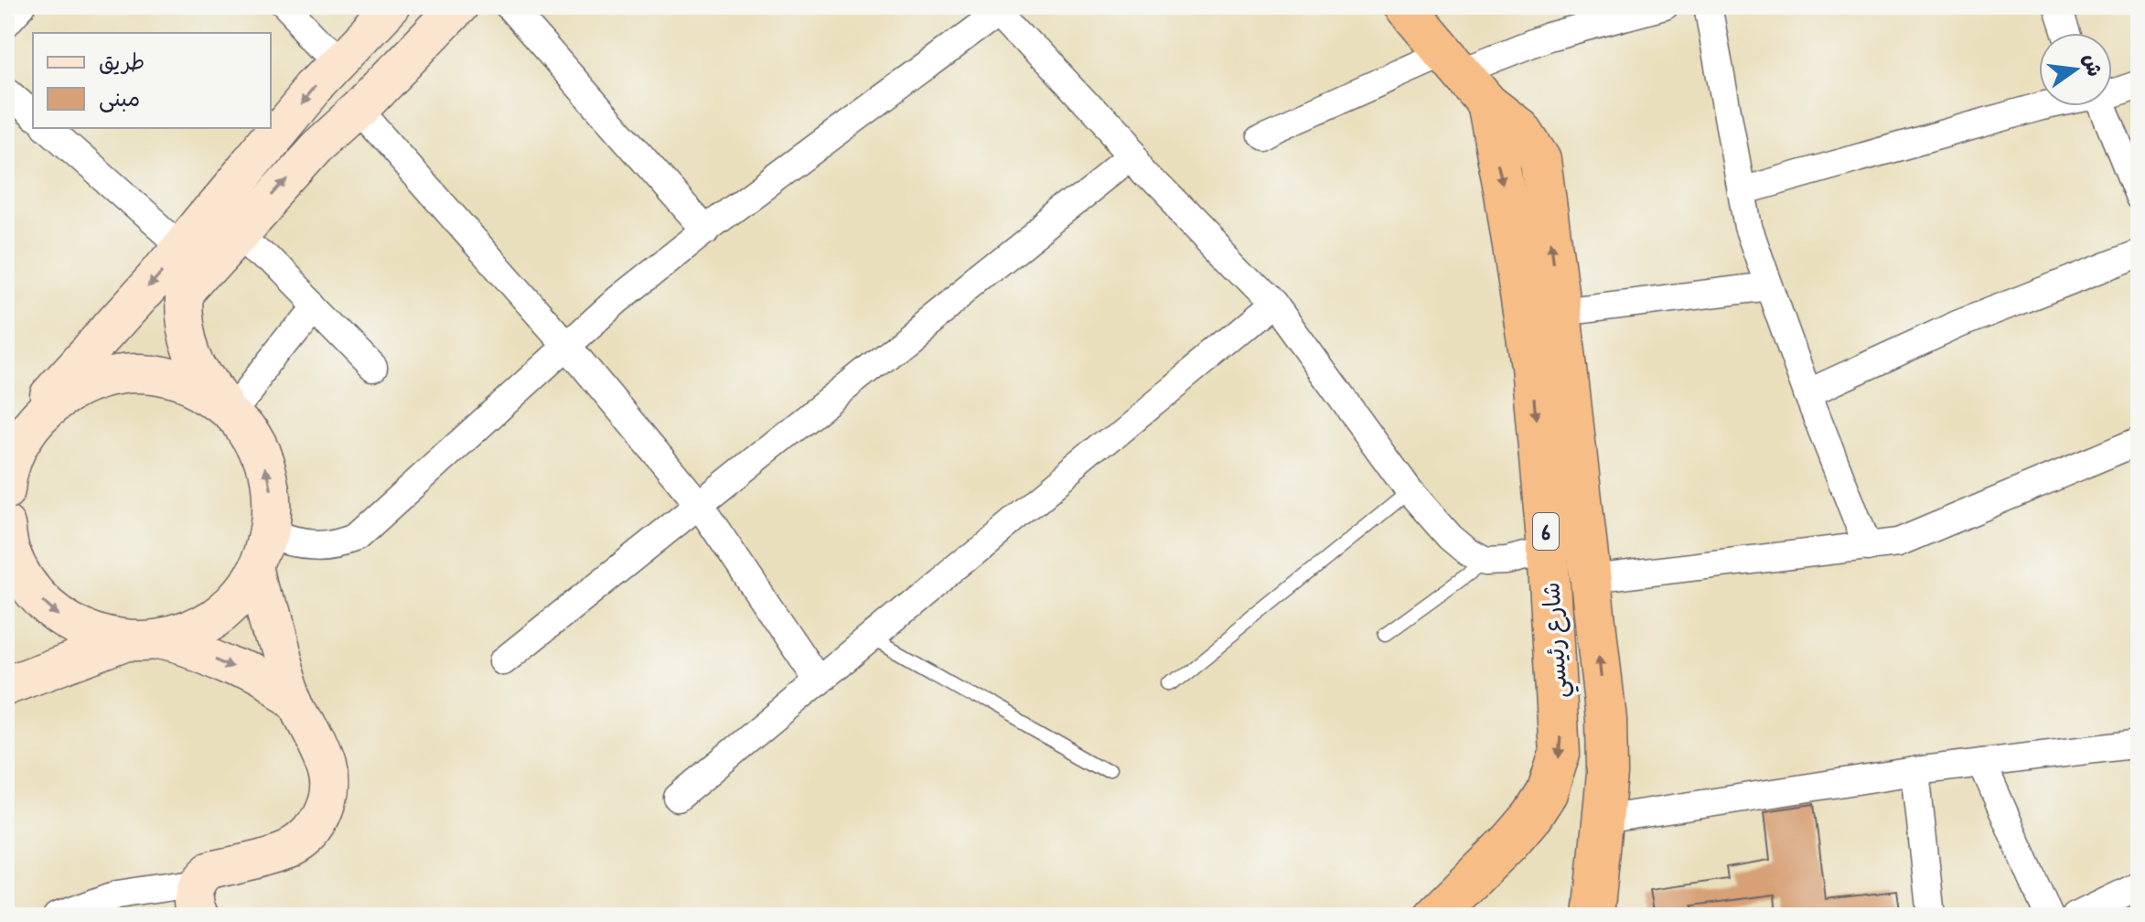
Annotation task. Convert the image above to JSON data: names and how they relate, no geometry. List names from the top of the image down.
{
  "streets": {
    "highway": ["6", "شارع رئيسي"]
  },
  "legend": ["طريق", "مبنى"],
  "north": "right"
}
